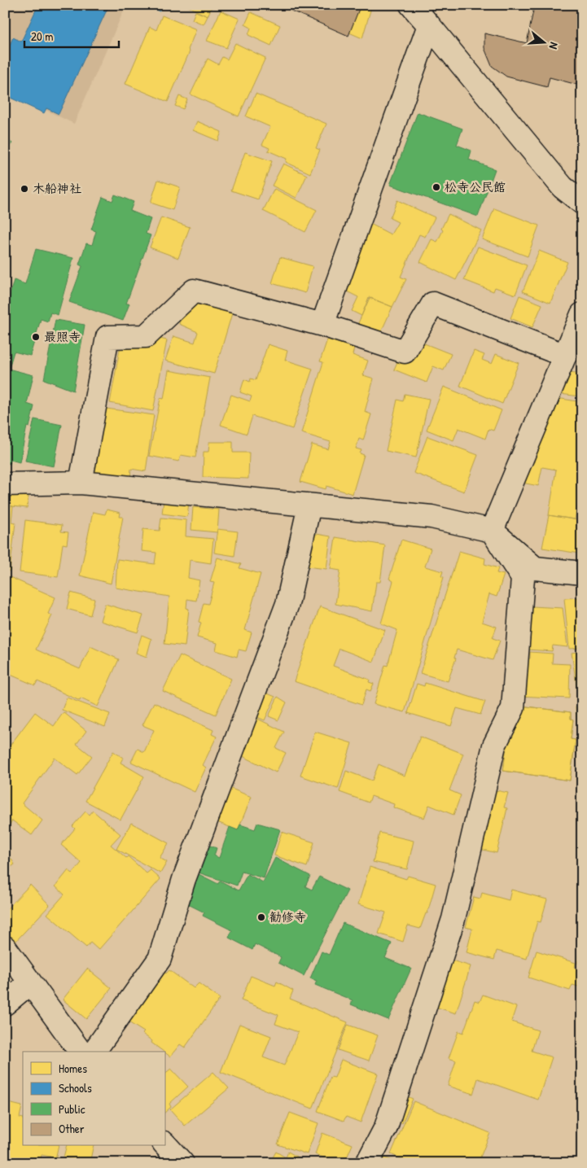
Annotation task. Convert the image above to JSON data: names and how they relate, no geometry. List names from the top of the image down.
{
  "places": [
    "松寺公民館",
    "木船神社",
    "最照寺",
    "勧修寺"
  ],
  "legend": [
    "Homes",
    "Schools",
    "Public",
    "Other"
  ],
  "scale_bar": "20 m",
  "north": "right"
}
